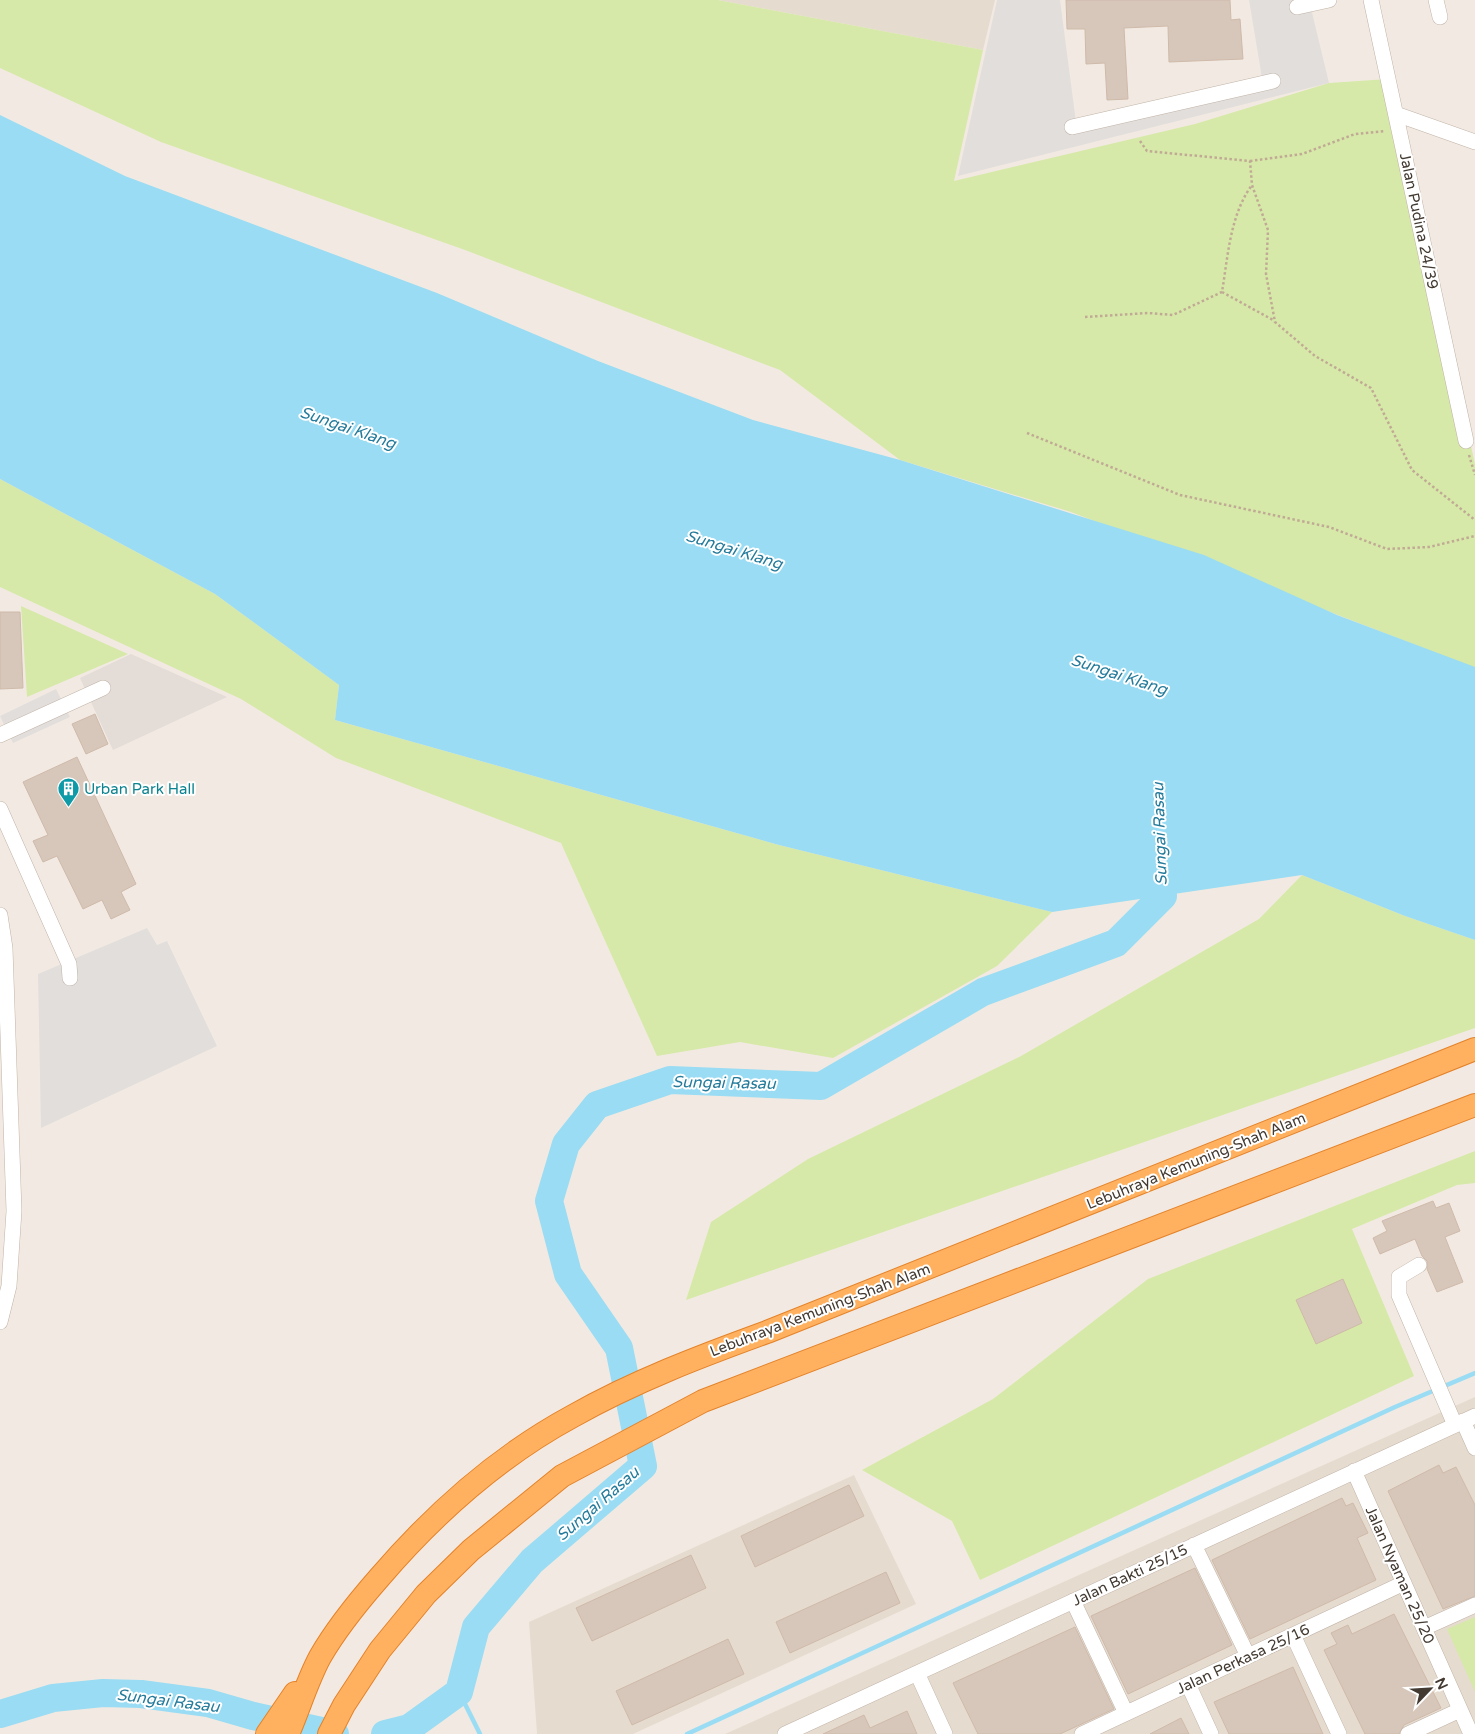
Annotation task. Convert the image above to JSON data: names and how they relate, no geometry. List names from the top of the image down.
{
  "streets": {
    "highway": ["Lebuhraya Kemuning-Shah Alam"],
    "street": [
      "Jalan Pudina 24/39",
      "Jalan Bakti 25/15",
      "Jalan Nyaman 25/20",
      "Jalan Perkasa 25/16"
    ]
  },
  "crossings": [
    ["Jalan Bakti 25/15", "Jalan Nyaman 25/20"],
    ["Jalan Nyaman 25/20", "Jalan Perkasa 25/16"]
  ],
  "water": ["Sungai Klang", "Sungai Rasau"],
  "places": {
    "building": ["Urban Park Hall"]
  },
  "north": "top right"
}
